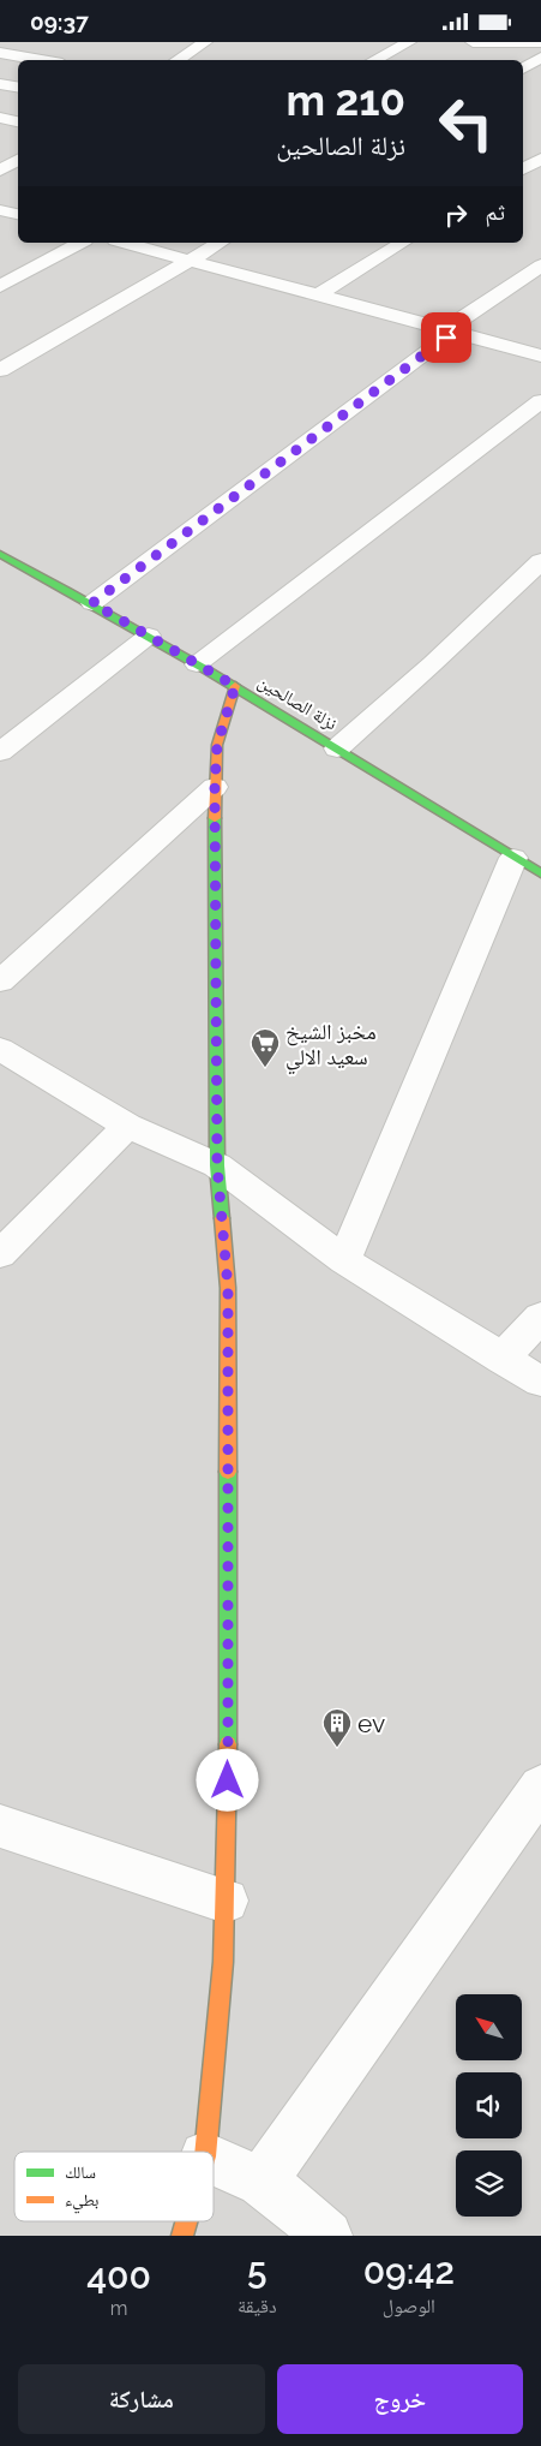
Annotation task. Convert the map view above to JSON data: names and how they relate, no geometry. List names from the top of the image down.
{
  "streets": {
    "street": ["نزلة الصالحين"]
  },
  "places": {
    "supermarket": ["مخبز الشيخ سعيد الالي"],
    "building": ["ev"]
  },
  "legend": ["سالك", "بطيء"],
  "north": "top left",
  "page": {
    "status": "09:37",
    "turn": ["210 m", "نزلة الصالحين"],
    "then": "ثم",
    "eta": [
      "09:42",
      "الوصول",
      "5",
      "دقيقة",
      "400",
      "m"
    ],
    "buttons": ["خروج", "مشاركة"]
  }
}
